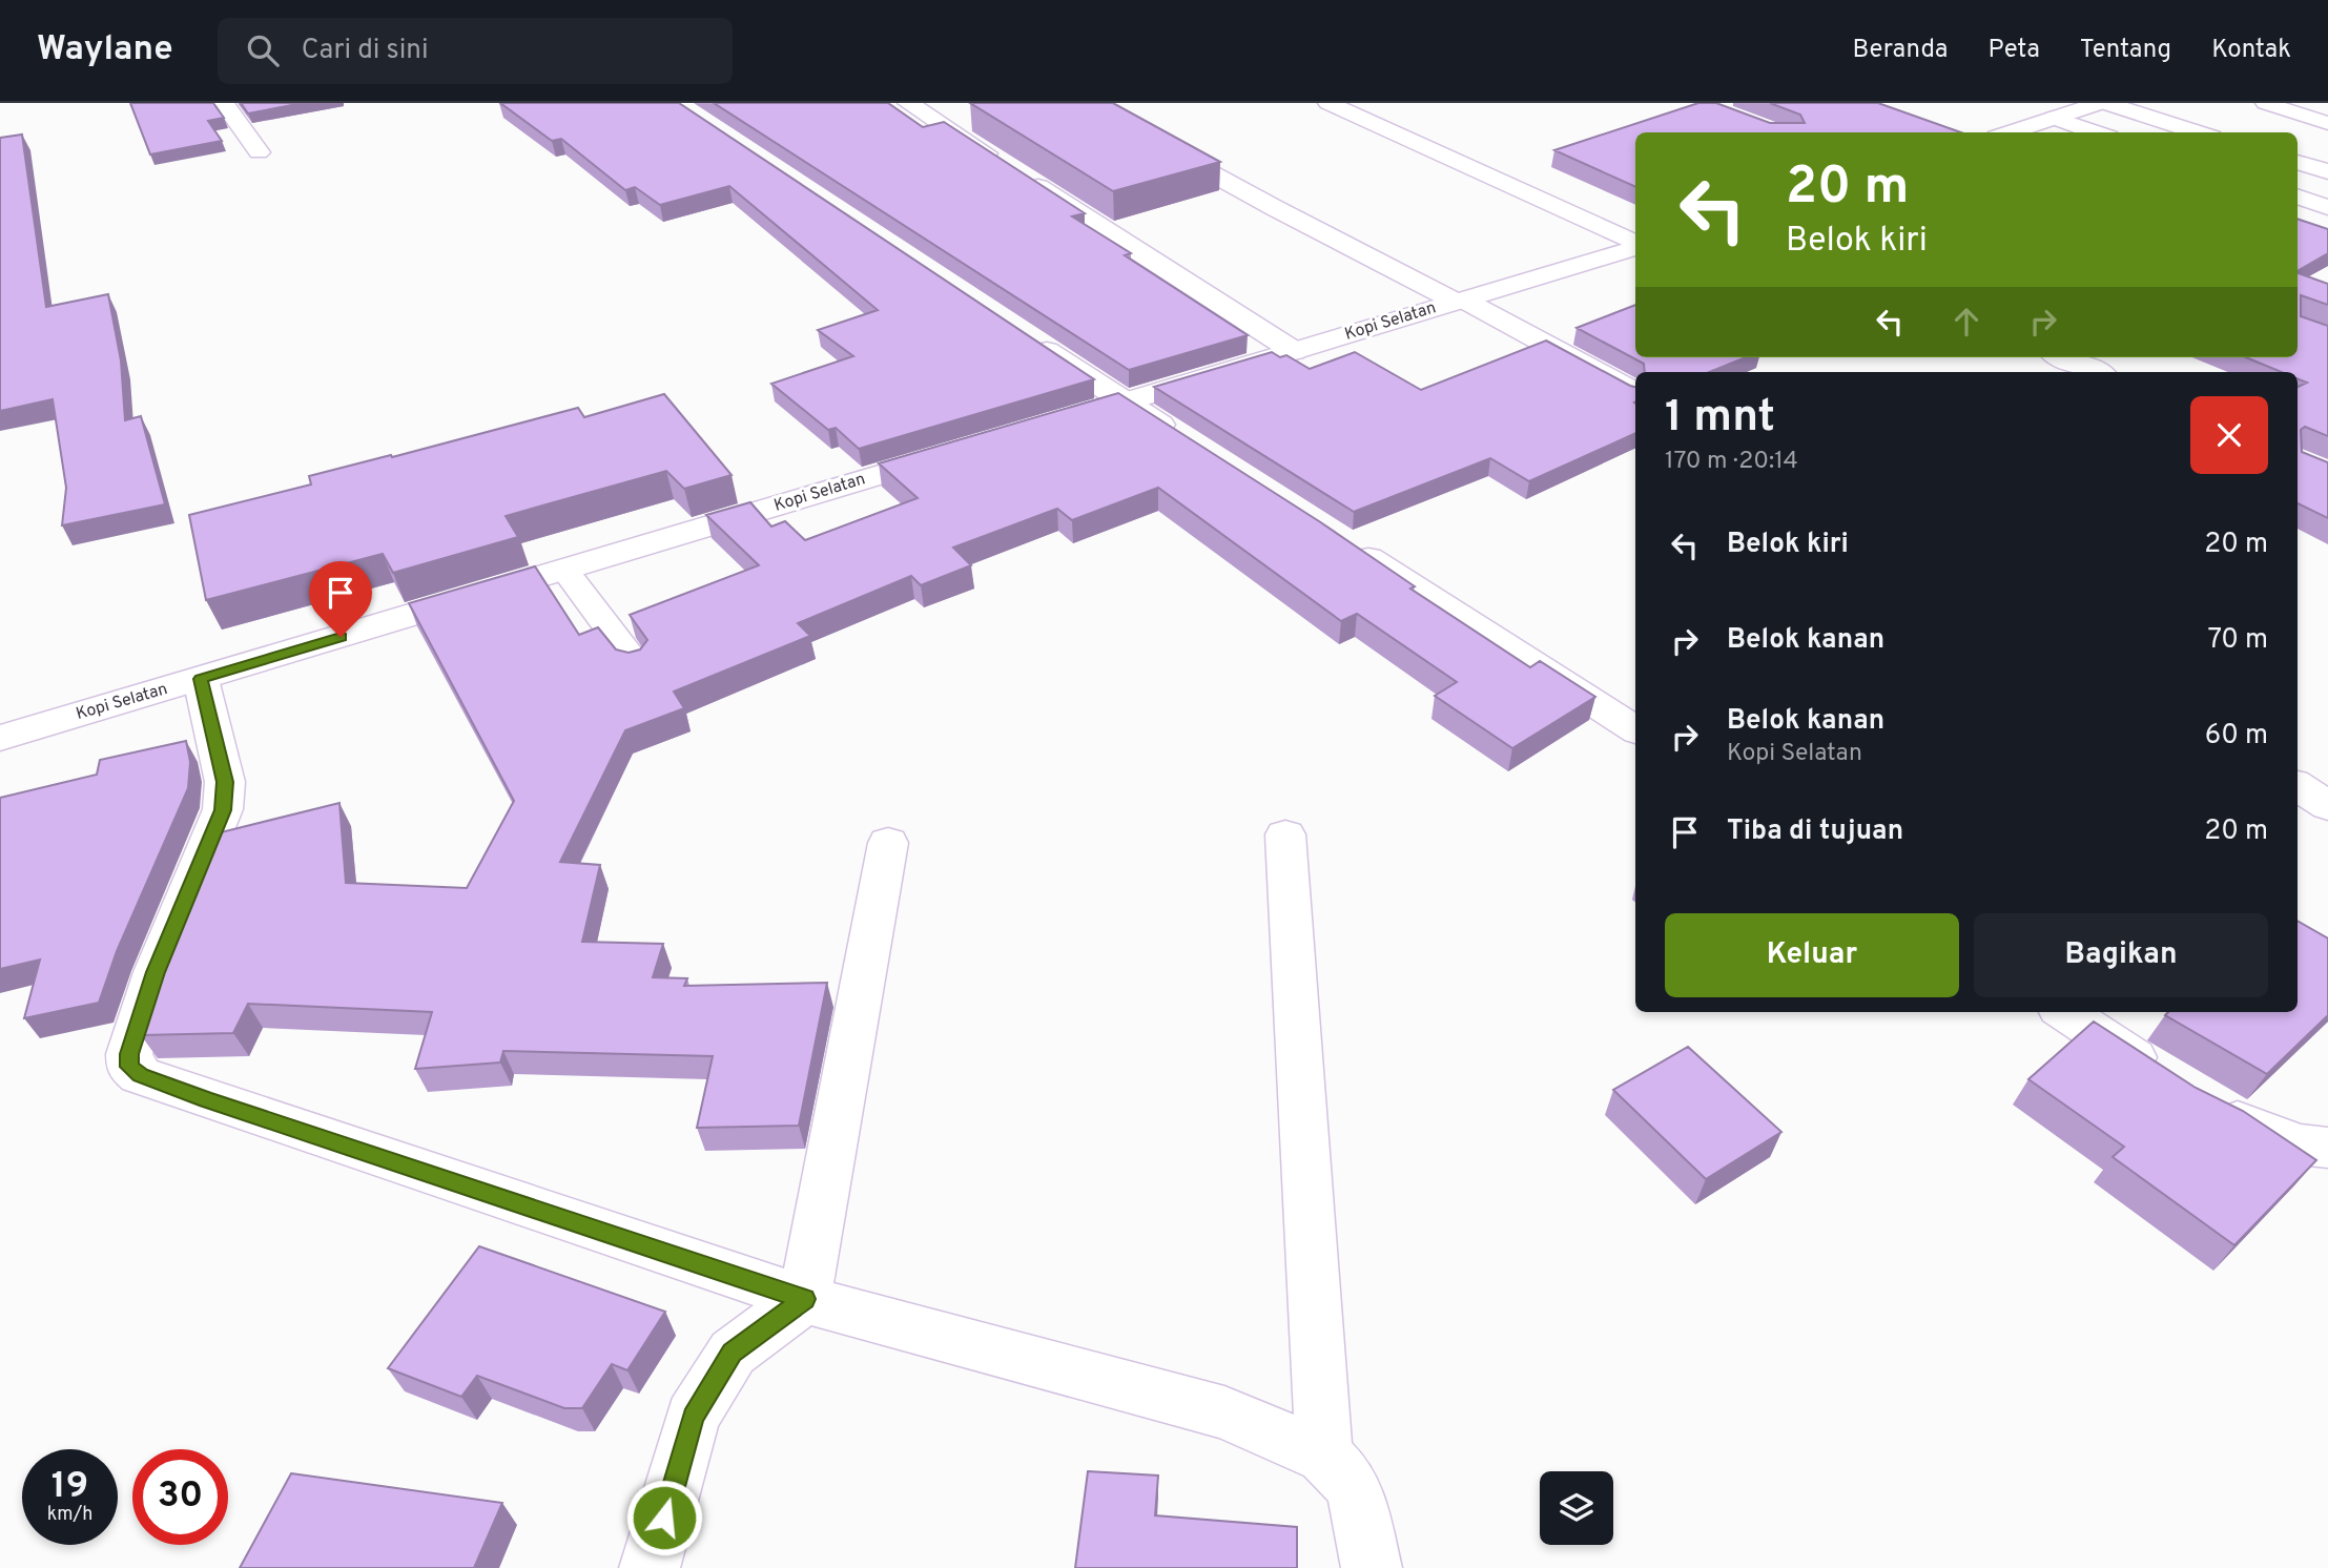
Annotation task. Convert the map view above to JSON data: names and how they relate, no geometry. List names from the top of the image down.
{
  "streets": {
    "street": ["Kopi Selatan"]
  },
  "page": {
    "header": "Waylane",
    "search": "Cari di sini",
    "nav": [
      "Beranda",
      "Peta",
      "Tentang",
      "Kontak"
    ],
    "turn": ["20 m", "Belok kiri"],
    "heading": ["1 mnt", "170 m · 20:14"],
    "list": [
      {
        "name": "Belok kiri",
        "value": "20 m"
      },
      {
        "name": "Belok kanan",
        "value": "70 m"
      },
      {
        "name": "Belok kanan",
        "note": "Kopi Selatan",
        "value": "60 m"
      },
      {
        "name": "Tiba di tujuan",
        "value": "20 m"
      }
    ],
    "buttons": ["Keluar", "Bagikan"],
    "speed": "19 km/h",
    "limit": "30"
  }
}
